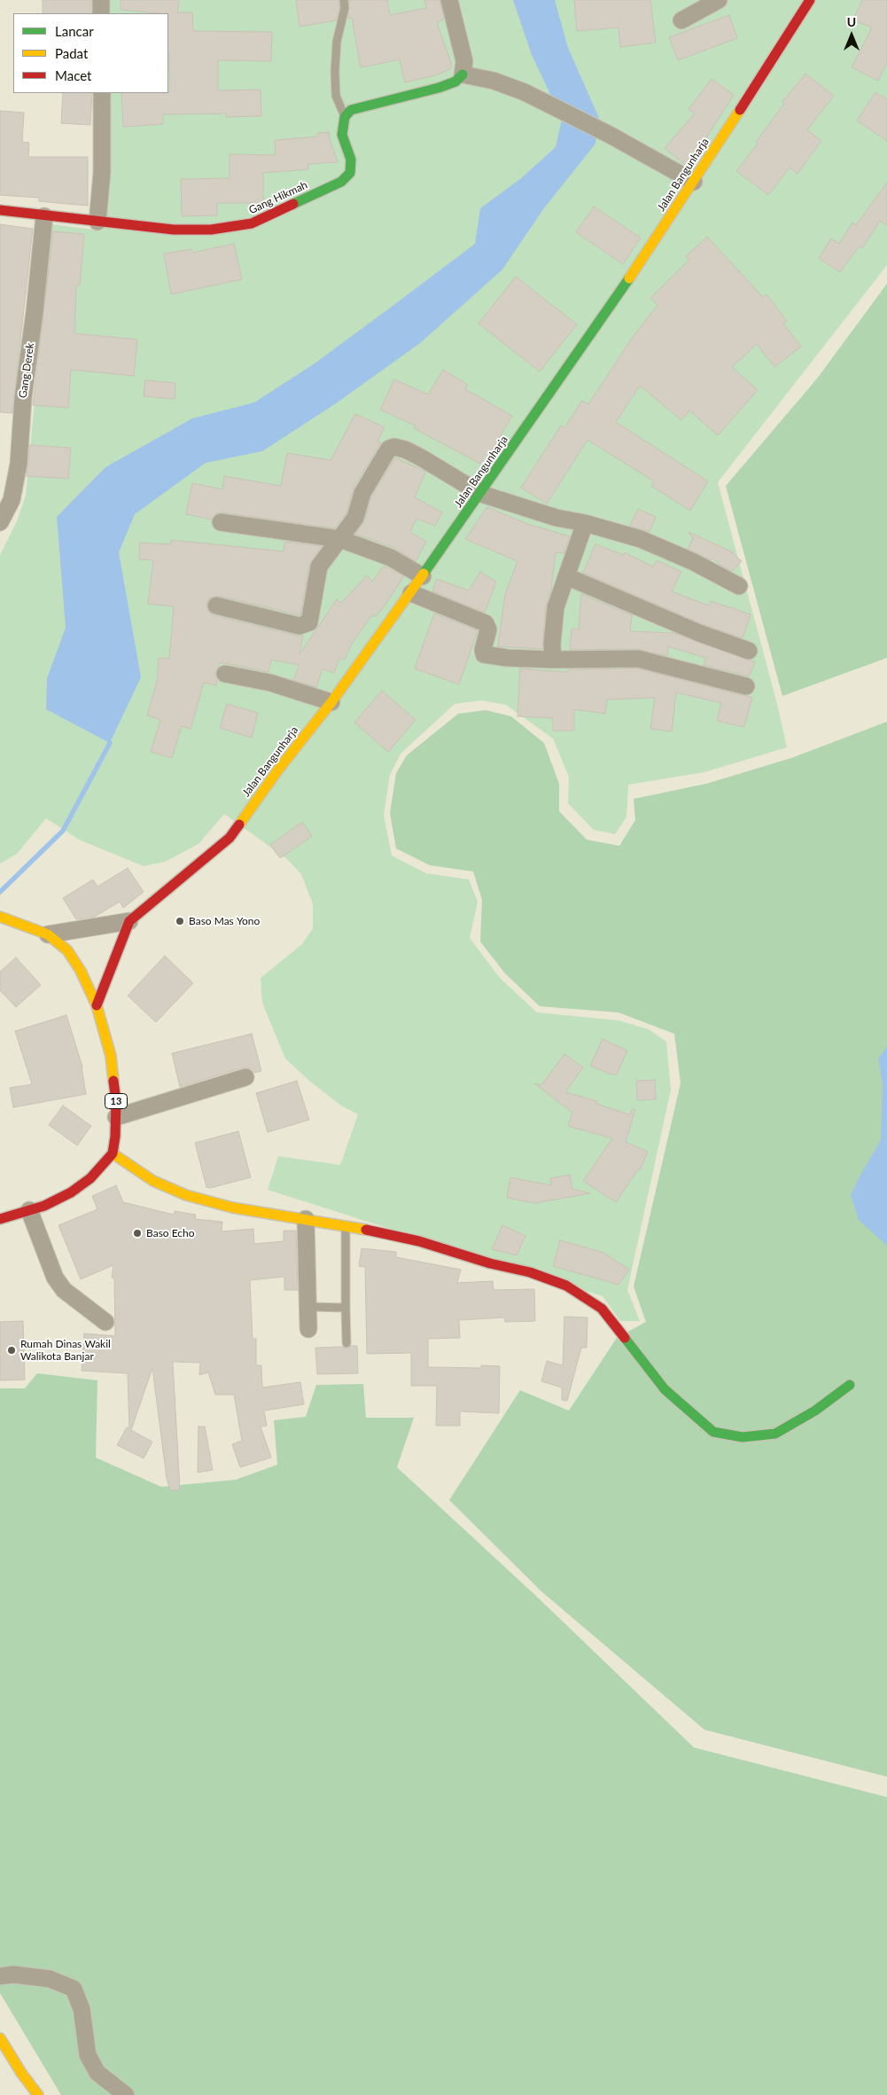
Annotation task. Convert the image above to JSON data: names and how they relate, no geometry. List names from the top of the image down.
{
  "streets": {
    "main road": ["Jalan Bangunharja", "Gang Hikmah", "13"],
    "street": ["Gang Derek"]
  },
  "crossings": [
    ["Gang Hikmah", "Gang Derek"]
  ],
  "places": ["Baso Mas Yono", "Baso Echo", "Rumah Dinas Wakil Walikota Banjar"],
  "legend": ["Lancar", "Padat", "Macet"],
  "north": "top"
}
